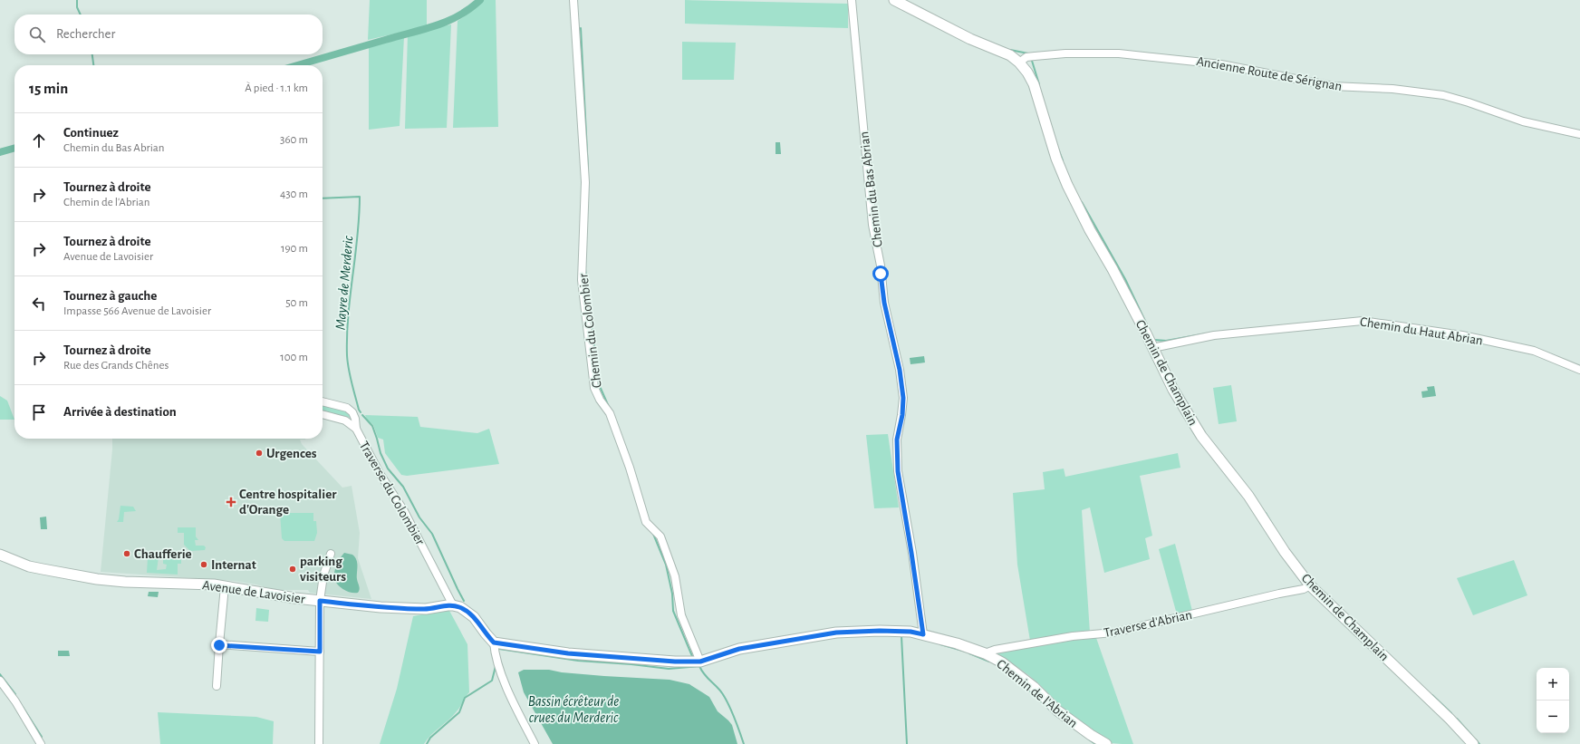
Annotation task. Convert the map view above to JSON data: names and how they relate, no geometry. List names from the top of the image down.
{
  "streets": {
    "street": [
      "Ancienne Route de Sérignan",
      "Chemin du Bas Abrian",
      "Chemin du Colombier",
      "Chemin du Haut Abrian",
      "Chemin de Champlain",
      "Traverse du Colombier",
      "Avenue de Lavoisier",
      "Traverse d'Abrian",
      "Chemin de l'Abrian"
    ]
  },
  "crossings": [
    ["Ancienne Route de Sérignan", "Chemin de Champlain"],
    ["Chemin du Bas Abrian", "Chemin de l'Abrian"],
    ["Chemin du Colombier", "Chemin de l'Abrian"],
    ["Chemin du Haut Abrian", "Chemin de Champlain"],
    ["Chemin de Champlain", "Traverse d'Abrian"],
    ["Traverse du Colombier", "Avenue de Lavoisier"],
    ["Traverse d'Abrian", "Chemin de l'Abrian"]
  ],
  "water": ["Mayre de Merderic", "Bassin écrêteur de crues du Merderic"],
  "places": {
    "other": [
      "Urgences",
      "Chaufferie",
      "Internat",
      "parking visiteurs"
    ],
    "health": ["Centre hospitalier d'Orange"]
  },
  "page": {
    "search": "Rechercher",
    "heading": ["15 min", "À pied · 1.1 km"],
    "list": [
      ["Continuez", "Chemin du Bas Abrian", "360 m"],
      ["Tournez à droite", "Chemin de l'Abrian", "430 m"],
      ["Tournez à droite", "Avenue de Lavoisier", "190 m"],
      ["Tournez à gauche", "Impasse 566 Avenue de Lavoisier", "50 m"],
      ["Tournez à droite", "Rue des Grands Chênes", "100 m"],
      "Arrivée à destination"
    ],
    "map_buttons": ["+", "−"]
  }
}
